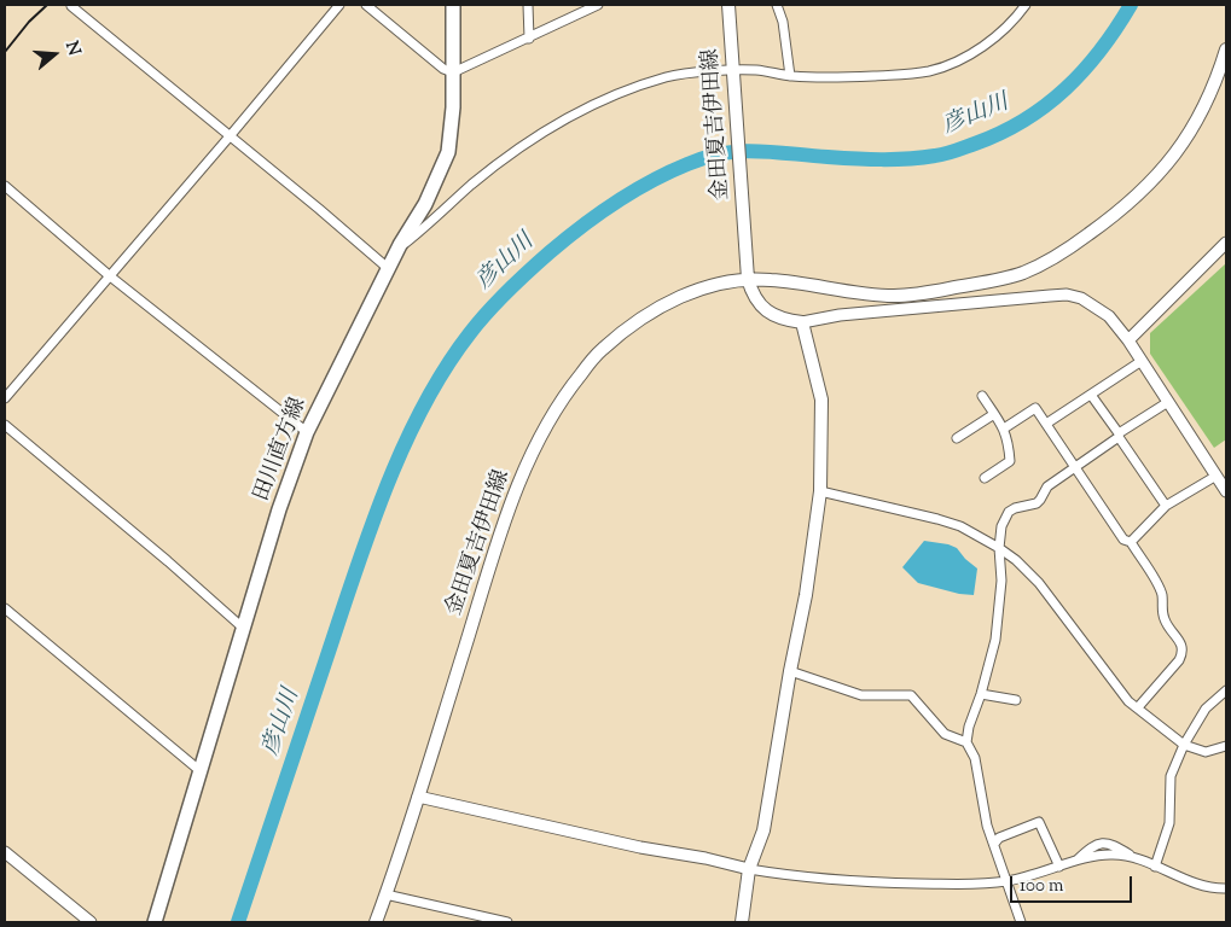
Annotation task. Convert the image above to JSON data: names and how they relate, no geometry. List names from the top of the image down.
{
  "streets": {
    "main road": ["金田夏吉伊田線", "田川直方線"]
  },
  "water": ["彦山川"],
  "scale_bar": "100 m",
  "north": "right"
}
